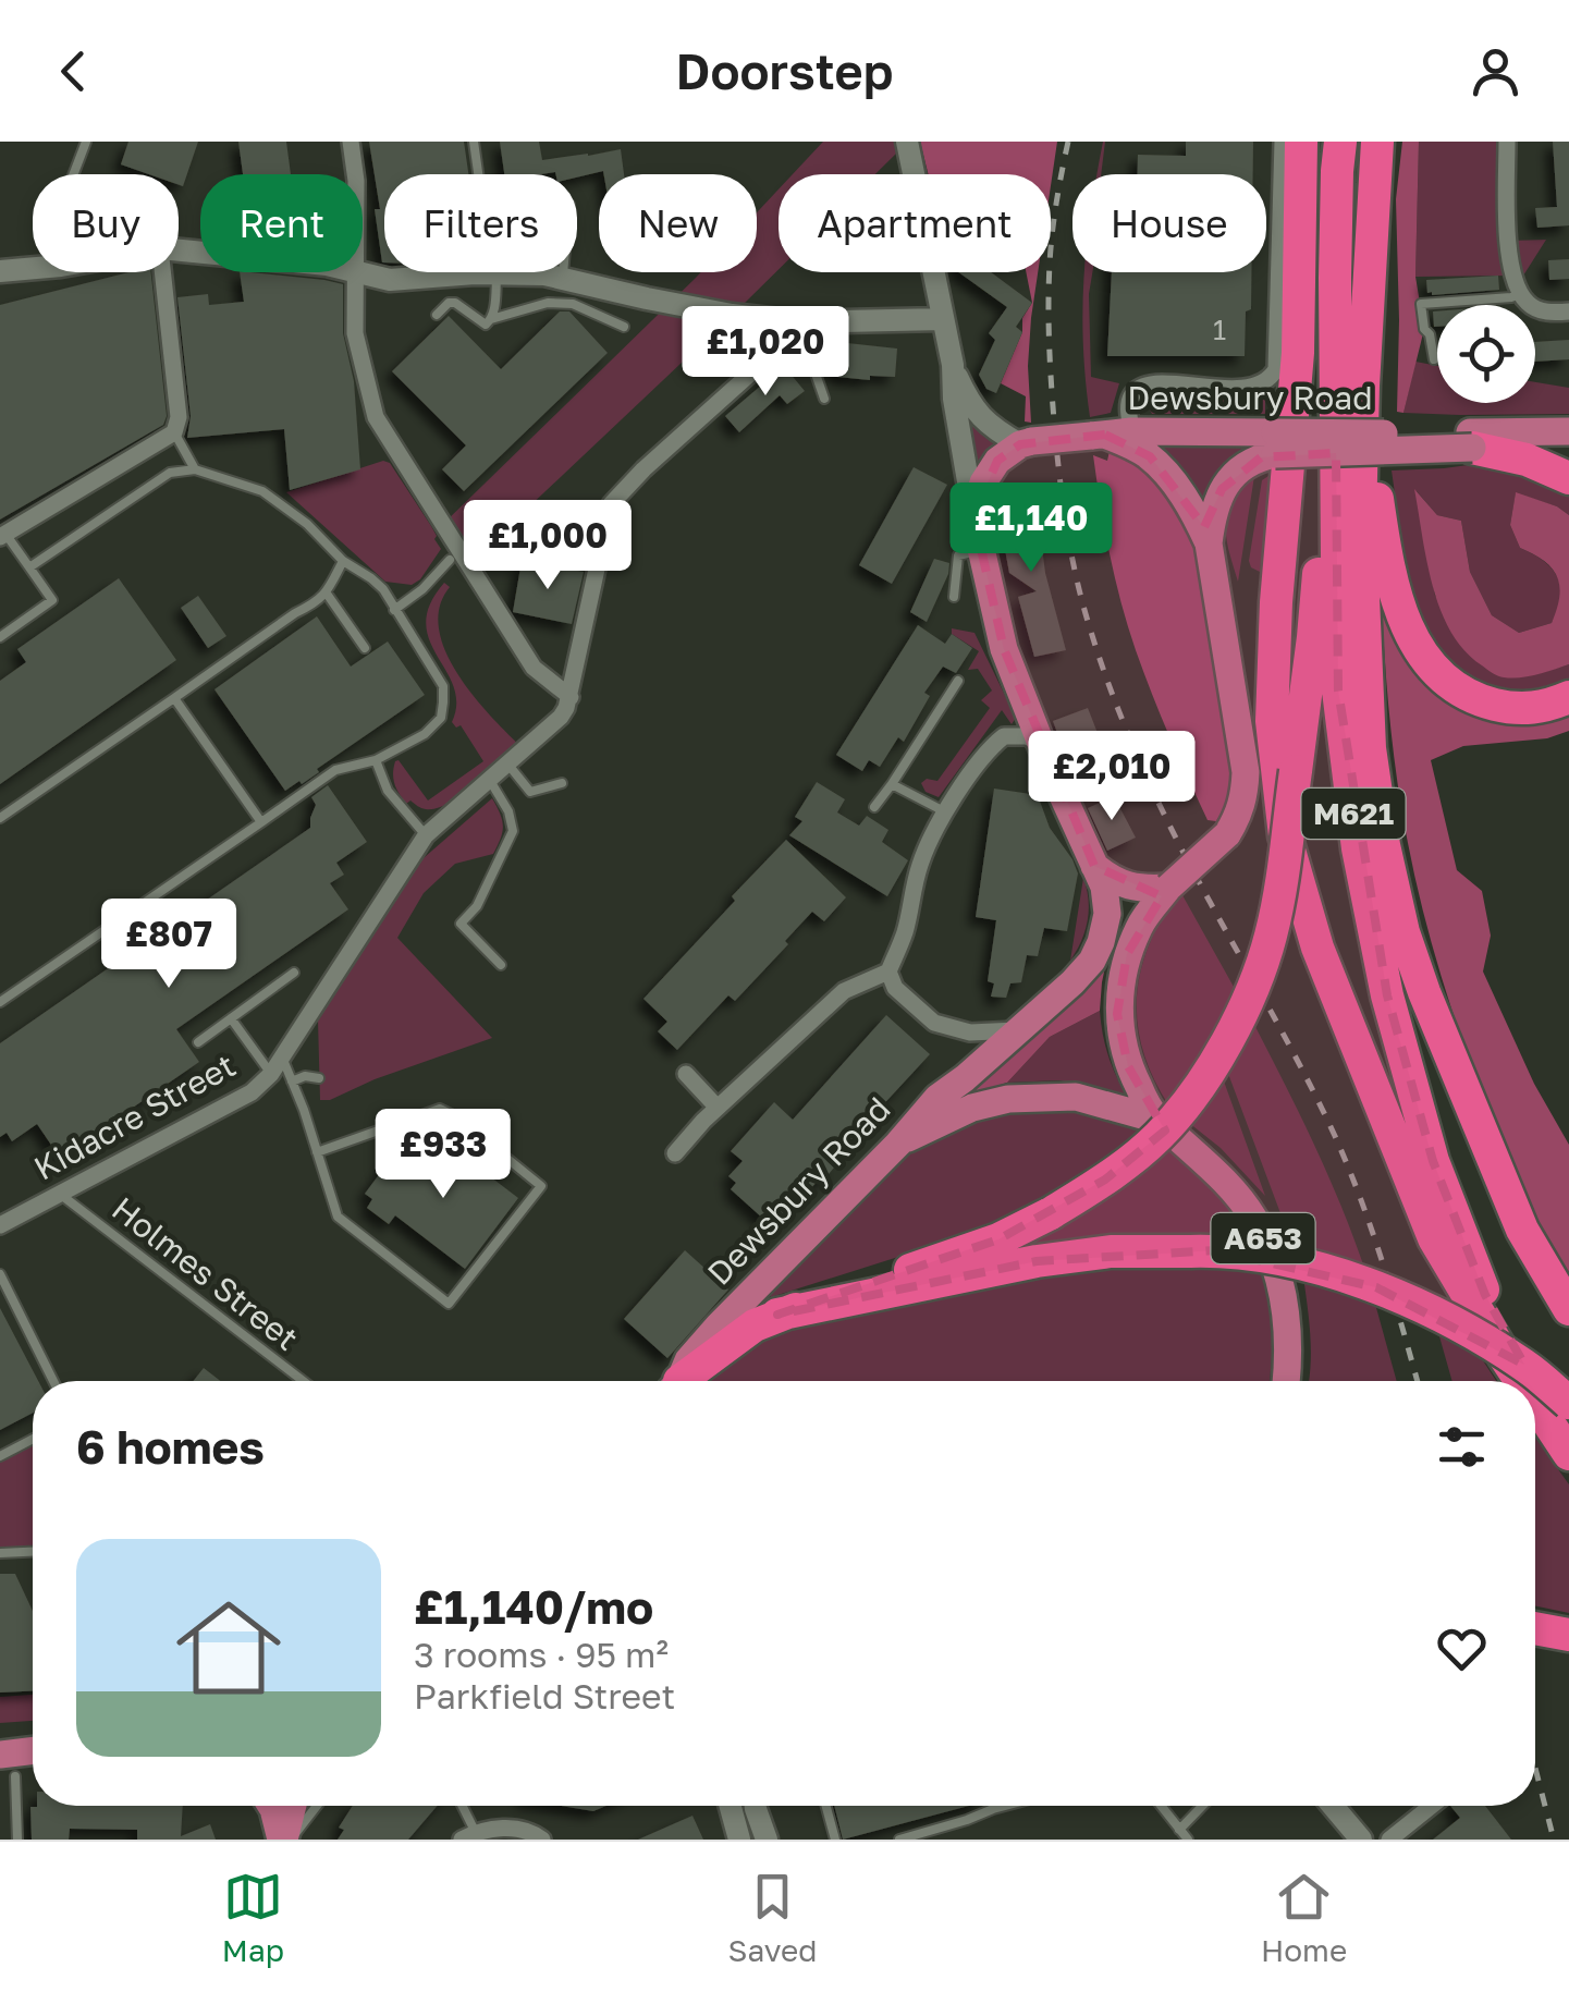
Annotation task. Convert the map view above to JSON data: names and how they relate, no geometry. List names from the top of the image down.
{
  "streets": {
    "highway": ["M621"],
    "main road": ["Dewsbury Road", "A653"],
    "street": ["Kidacre Street"],
    "lane": ["Holmes Street"]
  },
  "crossings": [
    ["Dewsbury Road", "A653"],
    ["Kidacre Street", "Holmes Street"]
  ],
  "house_numbers": ["1"],
  "page": {
    "header": "Doorstep",
    "chip": [
      "Buy",
      "Rent",
      "Filters",
      "New",
      "Apartment",
      "House"
    ],
    "price": [
      "£1,020",
      "£1,140",
      "£1,000",
      "£2,010",
      "£807",
      "£933"
    ],
    "heading": "6 homes",
    "list": [
      {
        "name": "£1,140/mo",
        "note": "3 rooms · 95 m² · Parkfield Street"
      }
    ],
    "tabs": ["Map", "Saved", "Home"]
  }
}
